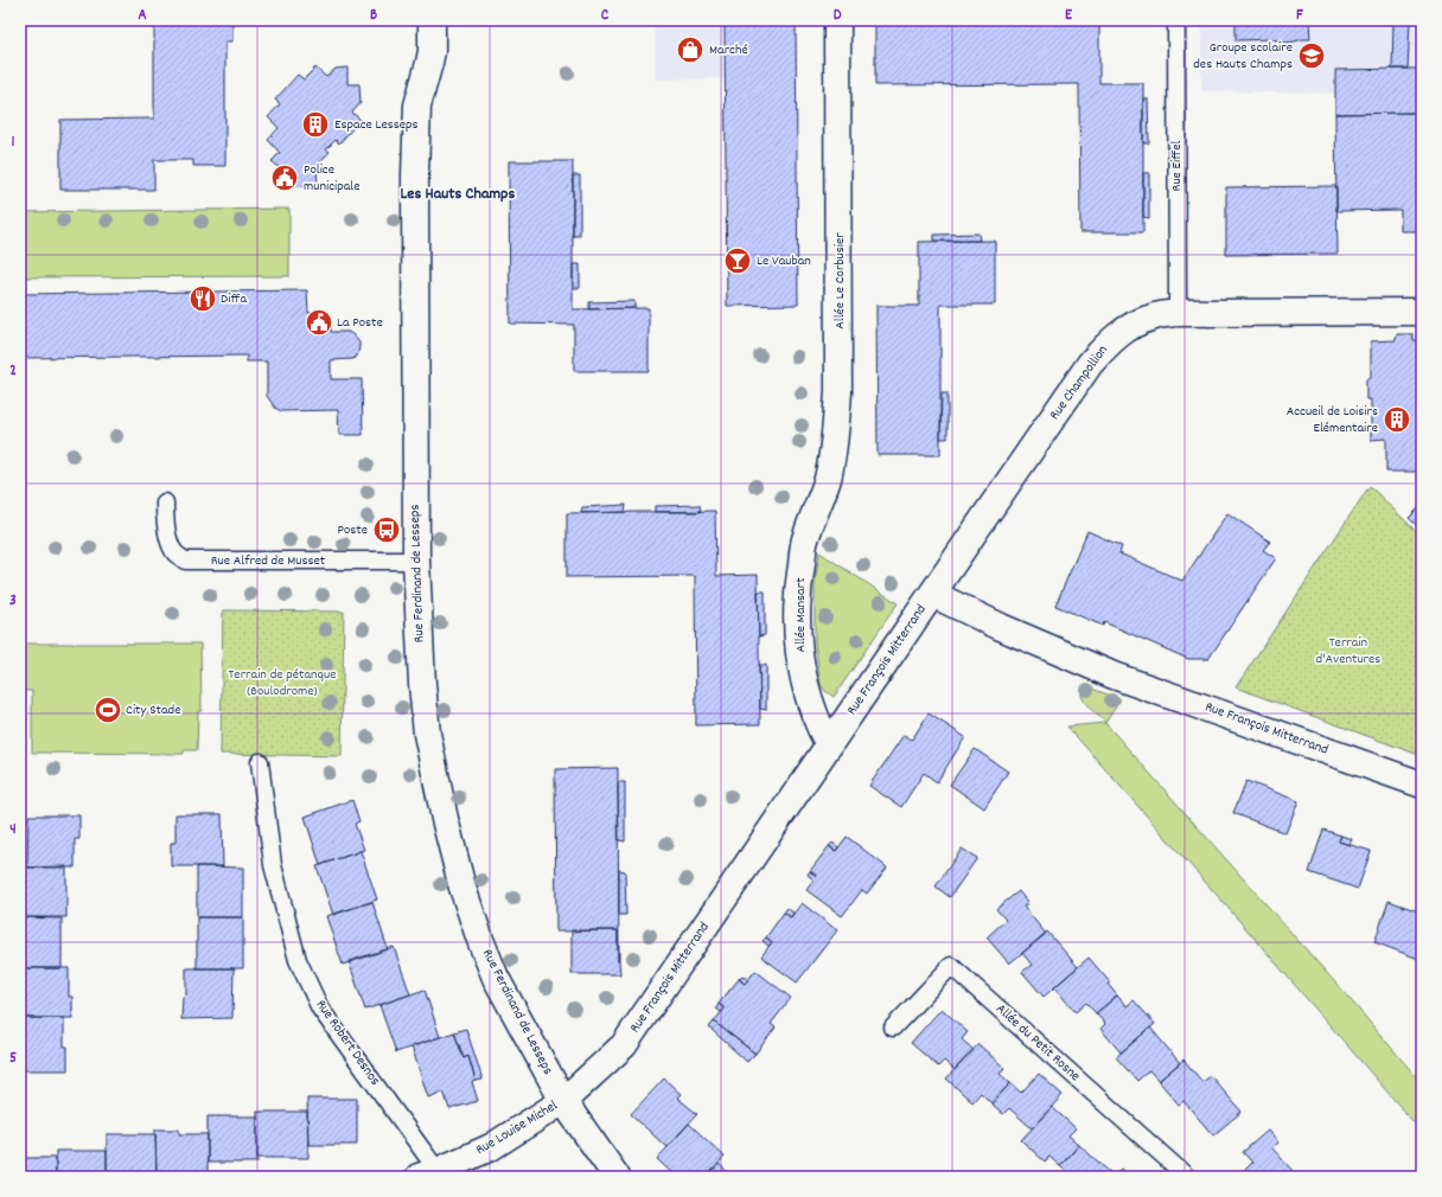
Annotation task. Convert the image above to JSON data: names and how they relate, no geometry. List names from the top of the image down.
{
  "streets": {
    "street": [
      "Allée Le Corbusier",
      "Rue Champollion",
      "Rue Ferdinand de Lesseps",
      "Allée Mansart",
      "Rue François Mitterrand",
      "Rue Louise Michel"
    ],
    "lane": [
      "Rue Eiffel",
      "Rue Alfred de Musset",
      "Rue Robert Desnos",
      "Allée du Petit Rosne"
    ]
  },
  "crossings": [
    ["Rue Eiffel", "Rue Champollion"],
    ["Allée Le Corbusier", "Allée Mansart"],
    ["Rue Champollion", "Rue François Mitterrand"],
    ["Rue Alfred de Musset", "Rue Ferdinand de Lesseps"],
    ["Rue Ferdinand de Lesseps", "Rue François Mitterrand"],
    ["Rue Ferdinand de Lesseps", "Rue Louise Michel"],
    ["Allée Mansart", "Rue François Mitterrand"],
    ["Rue François Mitterrand", "Rue Louise Michel"],
    ["Rue Robert Desnos", "Rue Louise Michel"]
  ],
  "districts": ["Les Hauts Champs"],
  "parks": ["Terrain d'Aventures", "Terrain de pétanque (Boulodrome)"],
  "places": {
    "shop": ["Marché"],
    "school or university": ["Groupe scolaire des Hauts Champs"],
    "building": ["Espace Lesseps", "Accueil de Loisirs Elémentaire"],
    "public building": ["Police municipale", "La Poste"],
    "bar": ["Le Vauban"],
    "restaurant": ["Diffa"],
    "bus stop": ["Poste"],
    "sports": ["City Stade"]
  },
  "grid": {
    "columns": [
      "A",
      "B",
      "C",
      "D",
      "E",
      "F"
    ],
    "rows": [
      "1",
      "2",
      "3",
      "4",
      "5"
    ]
  }
}
